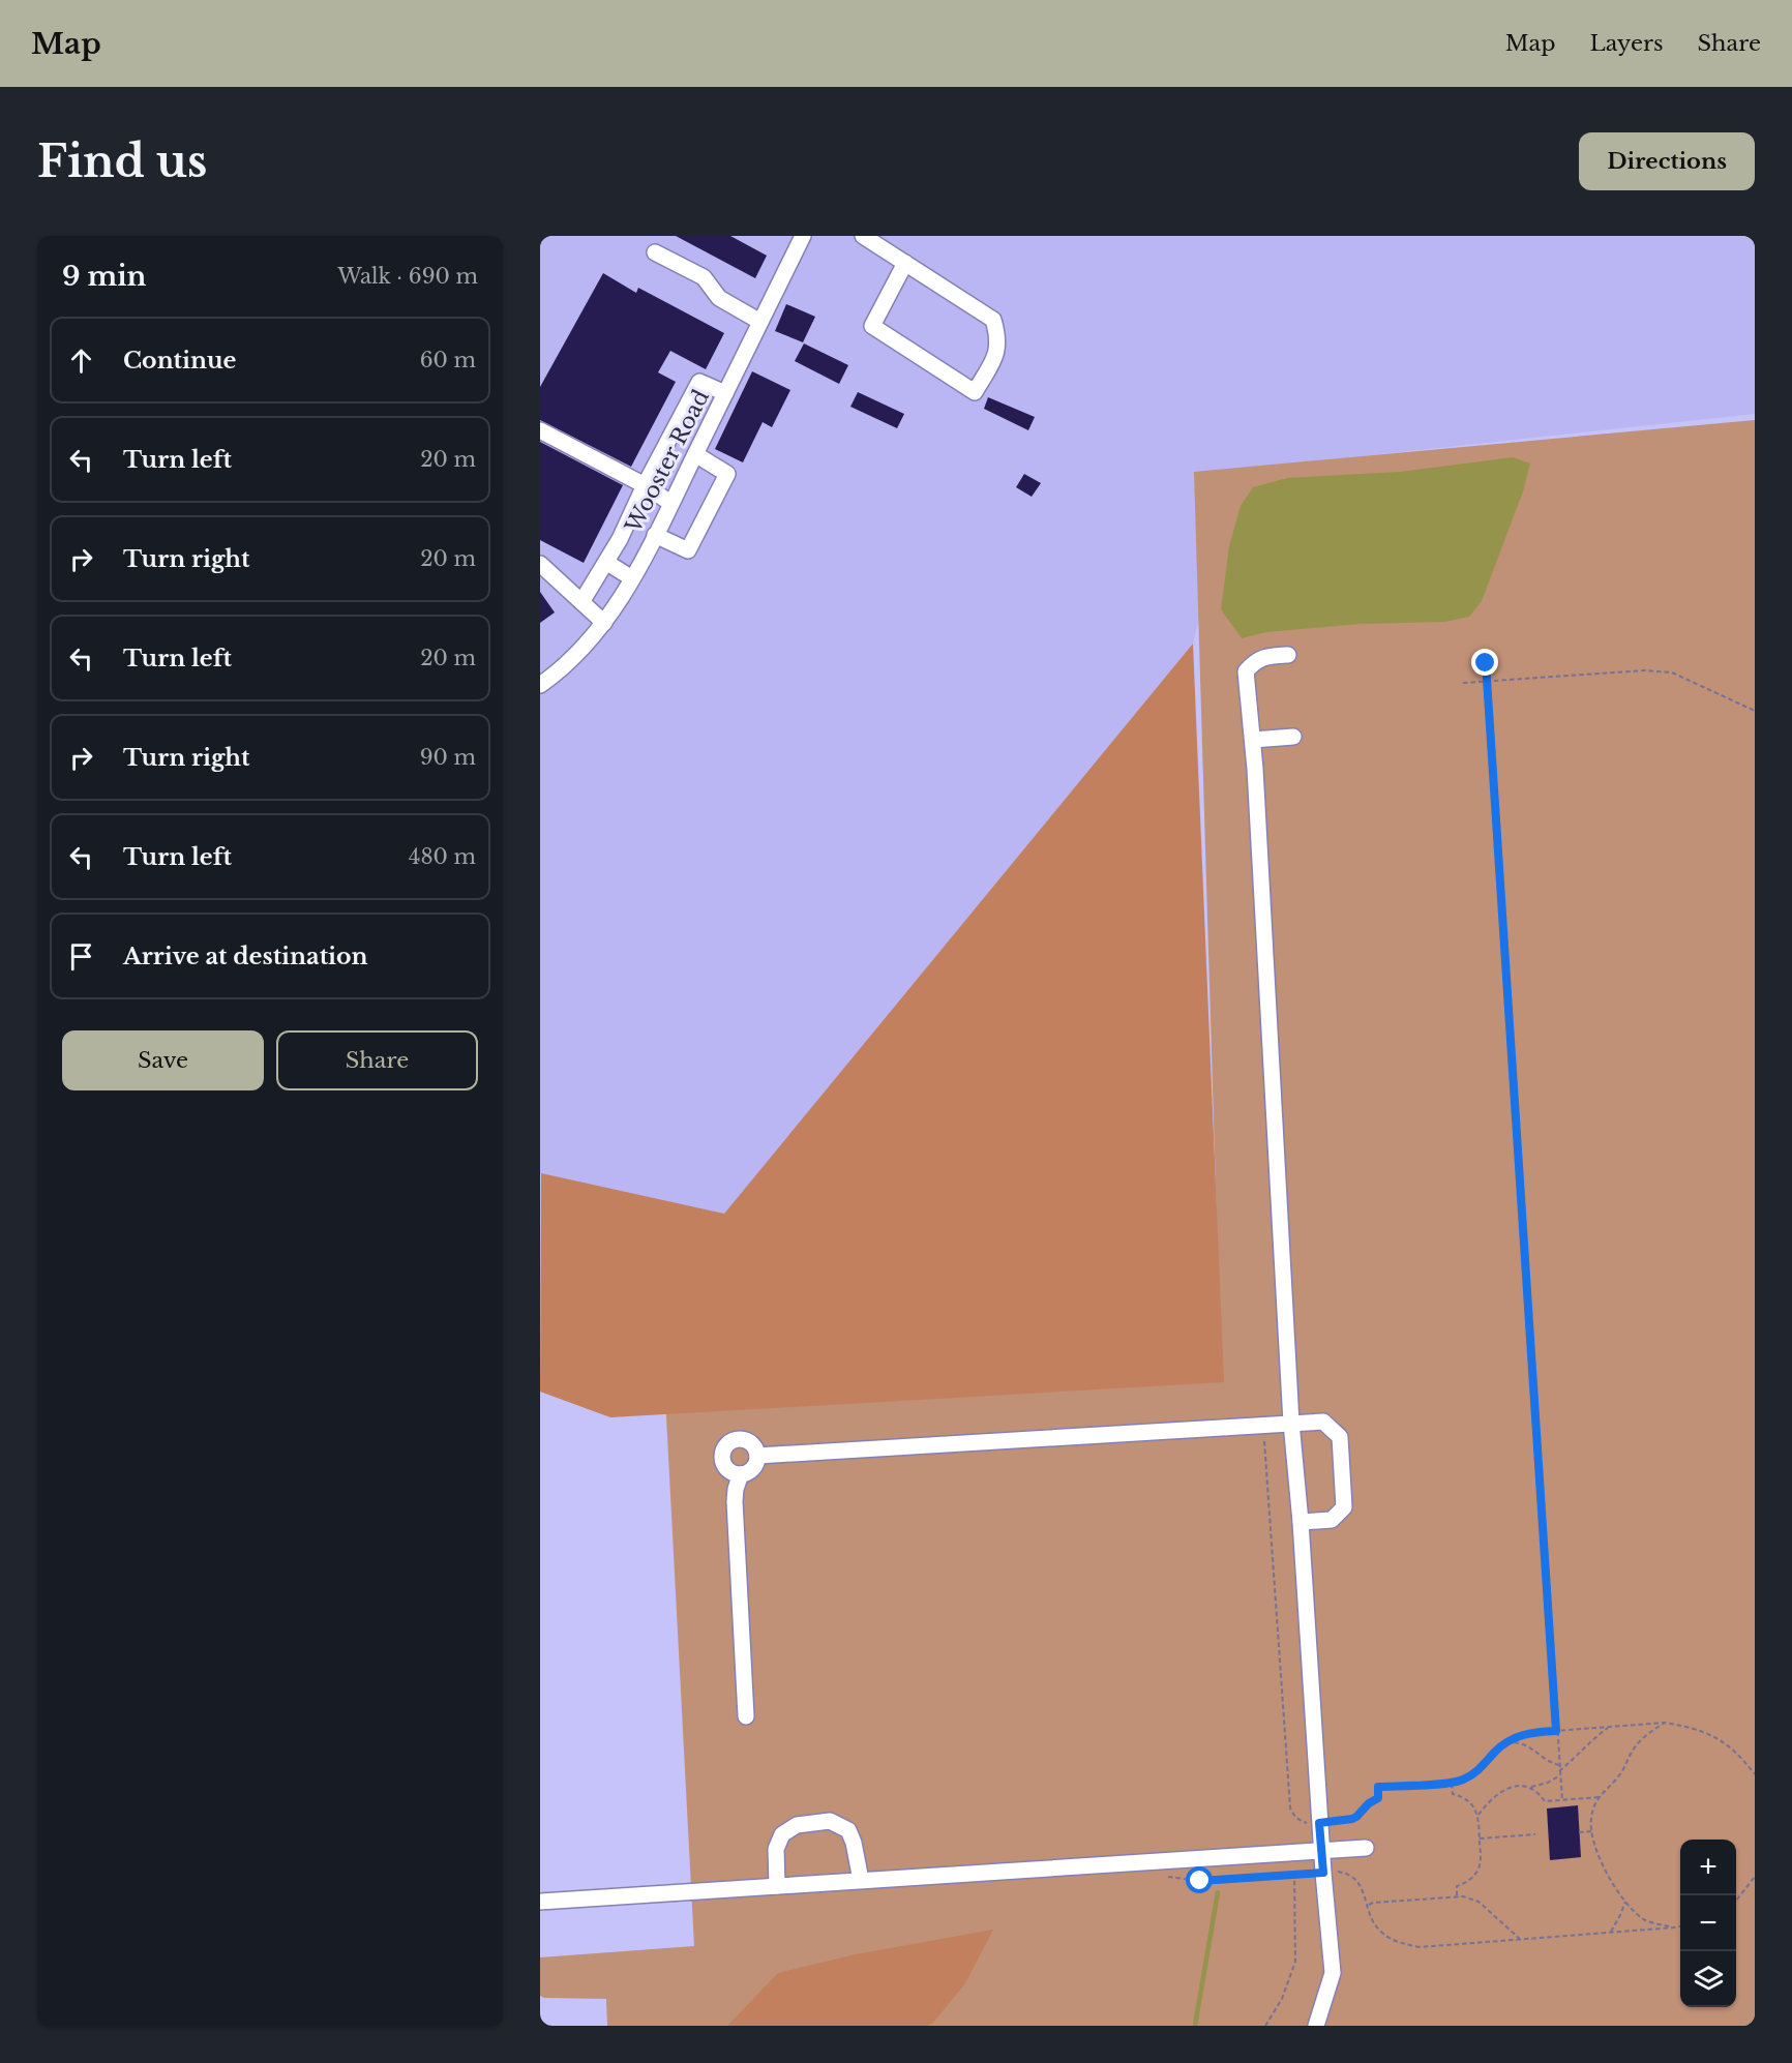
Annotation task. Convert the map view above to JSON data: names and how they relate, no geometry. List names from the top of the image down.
{
  "streets": {
    "street": ["Wooster Road"]
  },
  "page": {
    "header": "Map",
    "nav": ["Map", "Layers", "Share"],
    "buttons": [
      "Directions",
      ["Save", "Share"]
    ],
    "title": "Find us",
    "heading": ["9 min", "Walk · 690 m"],
    "list": [
      ["Continue", "60 m"],
      ["Turn left", "20 m"],
      ["Turn right", "20 m"],
      ["Turn left", "20 m"],
      ["Turn right", "90 m"],
      ["Turn left", "480 m"],
      "Arrive at destination"
    ],
    "map_buttons": ["+", "−"]
  }
}
